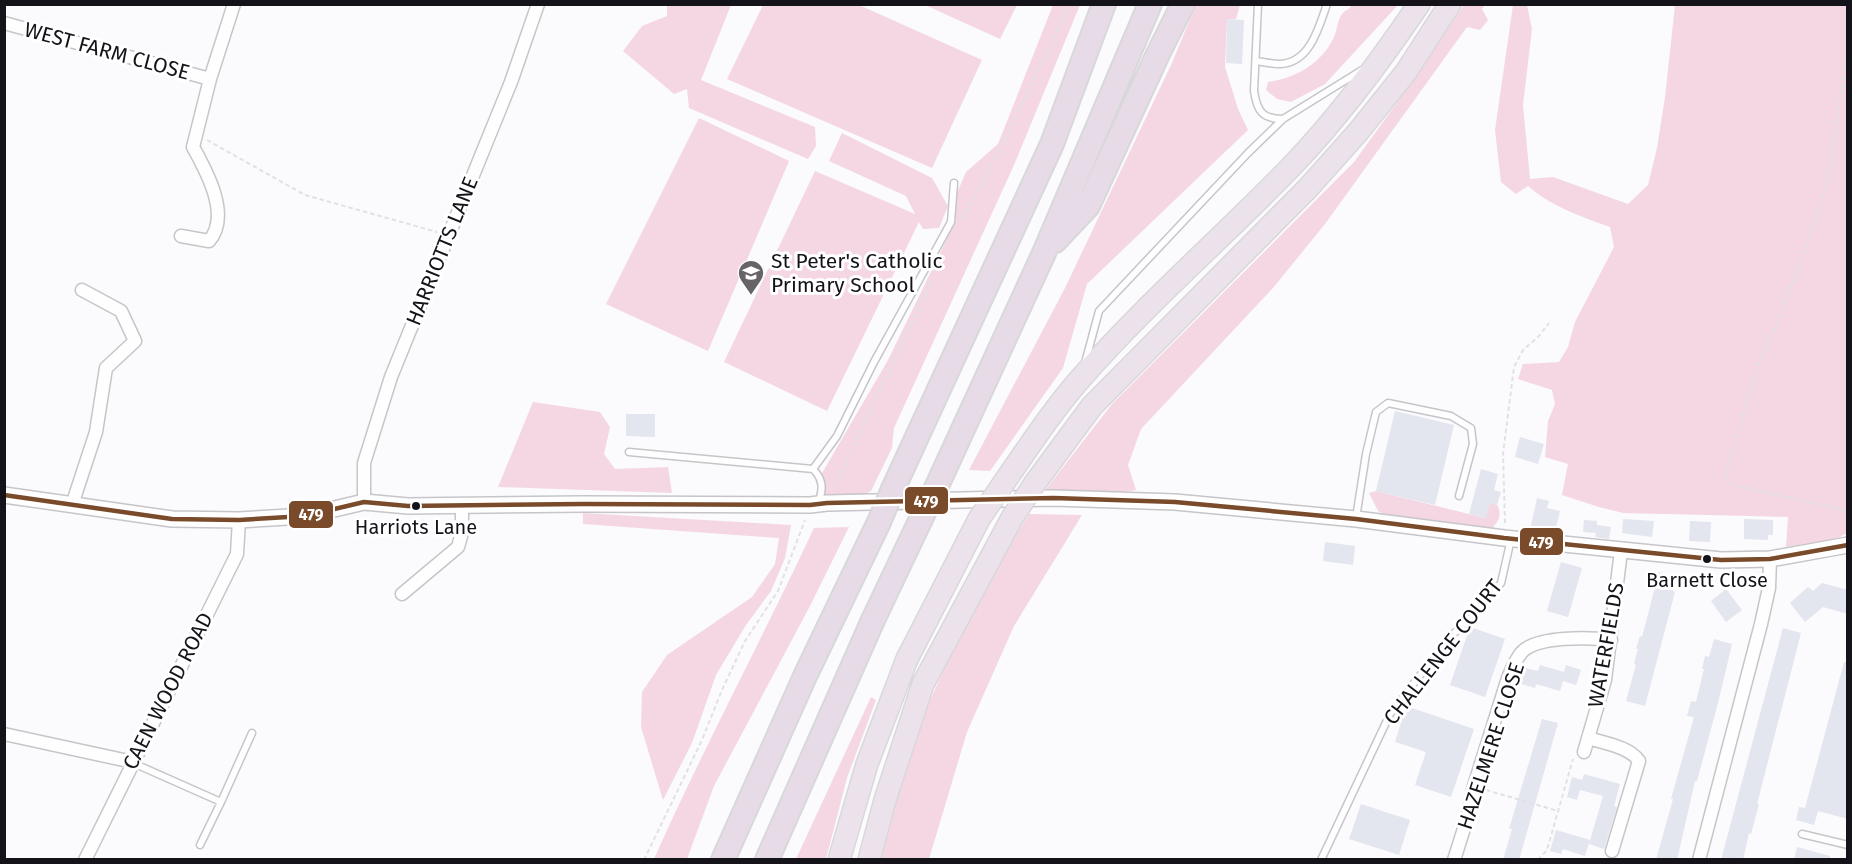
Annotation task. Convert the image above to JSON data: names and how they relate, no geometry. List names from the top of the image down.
{
  "streets": {
    "street": [
      "WEST FARM CLOSE",
      "HARRIOTTS LANE",
      "WATERFIELDS",
      "CAEN WOOD ROAD",
      "HAZELMERE CLOSE"
    ],
    "lane": ["CHALLENGE COURT"]
  },
  "crossings": [
    ["WATERFIELDS", "HAZELMERE CLOSE"]
  ],
  "places": {
    "school or university": ["St Peter's Catholic Primary School"],
    "other": ["Harriots Lane", "Barnett Close"]
  },
  "lines": ["transit line 479"]
}
